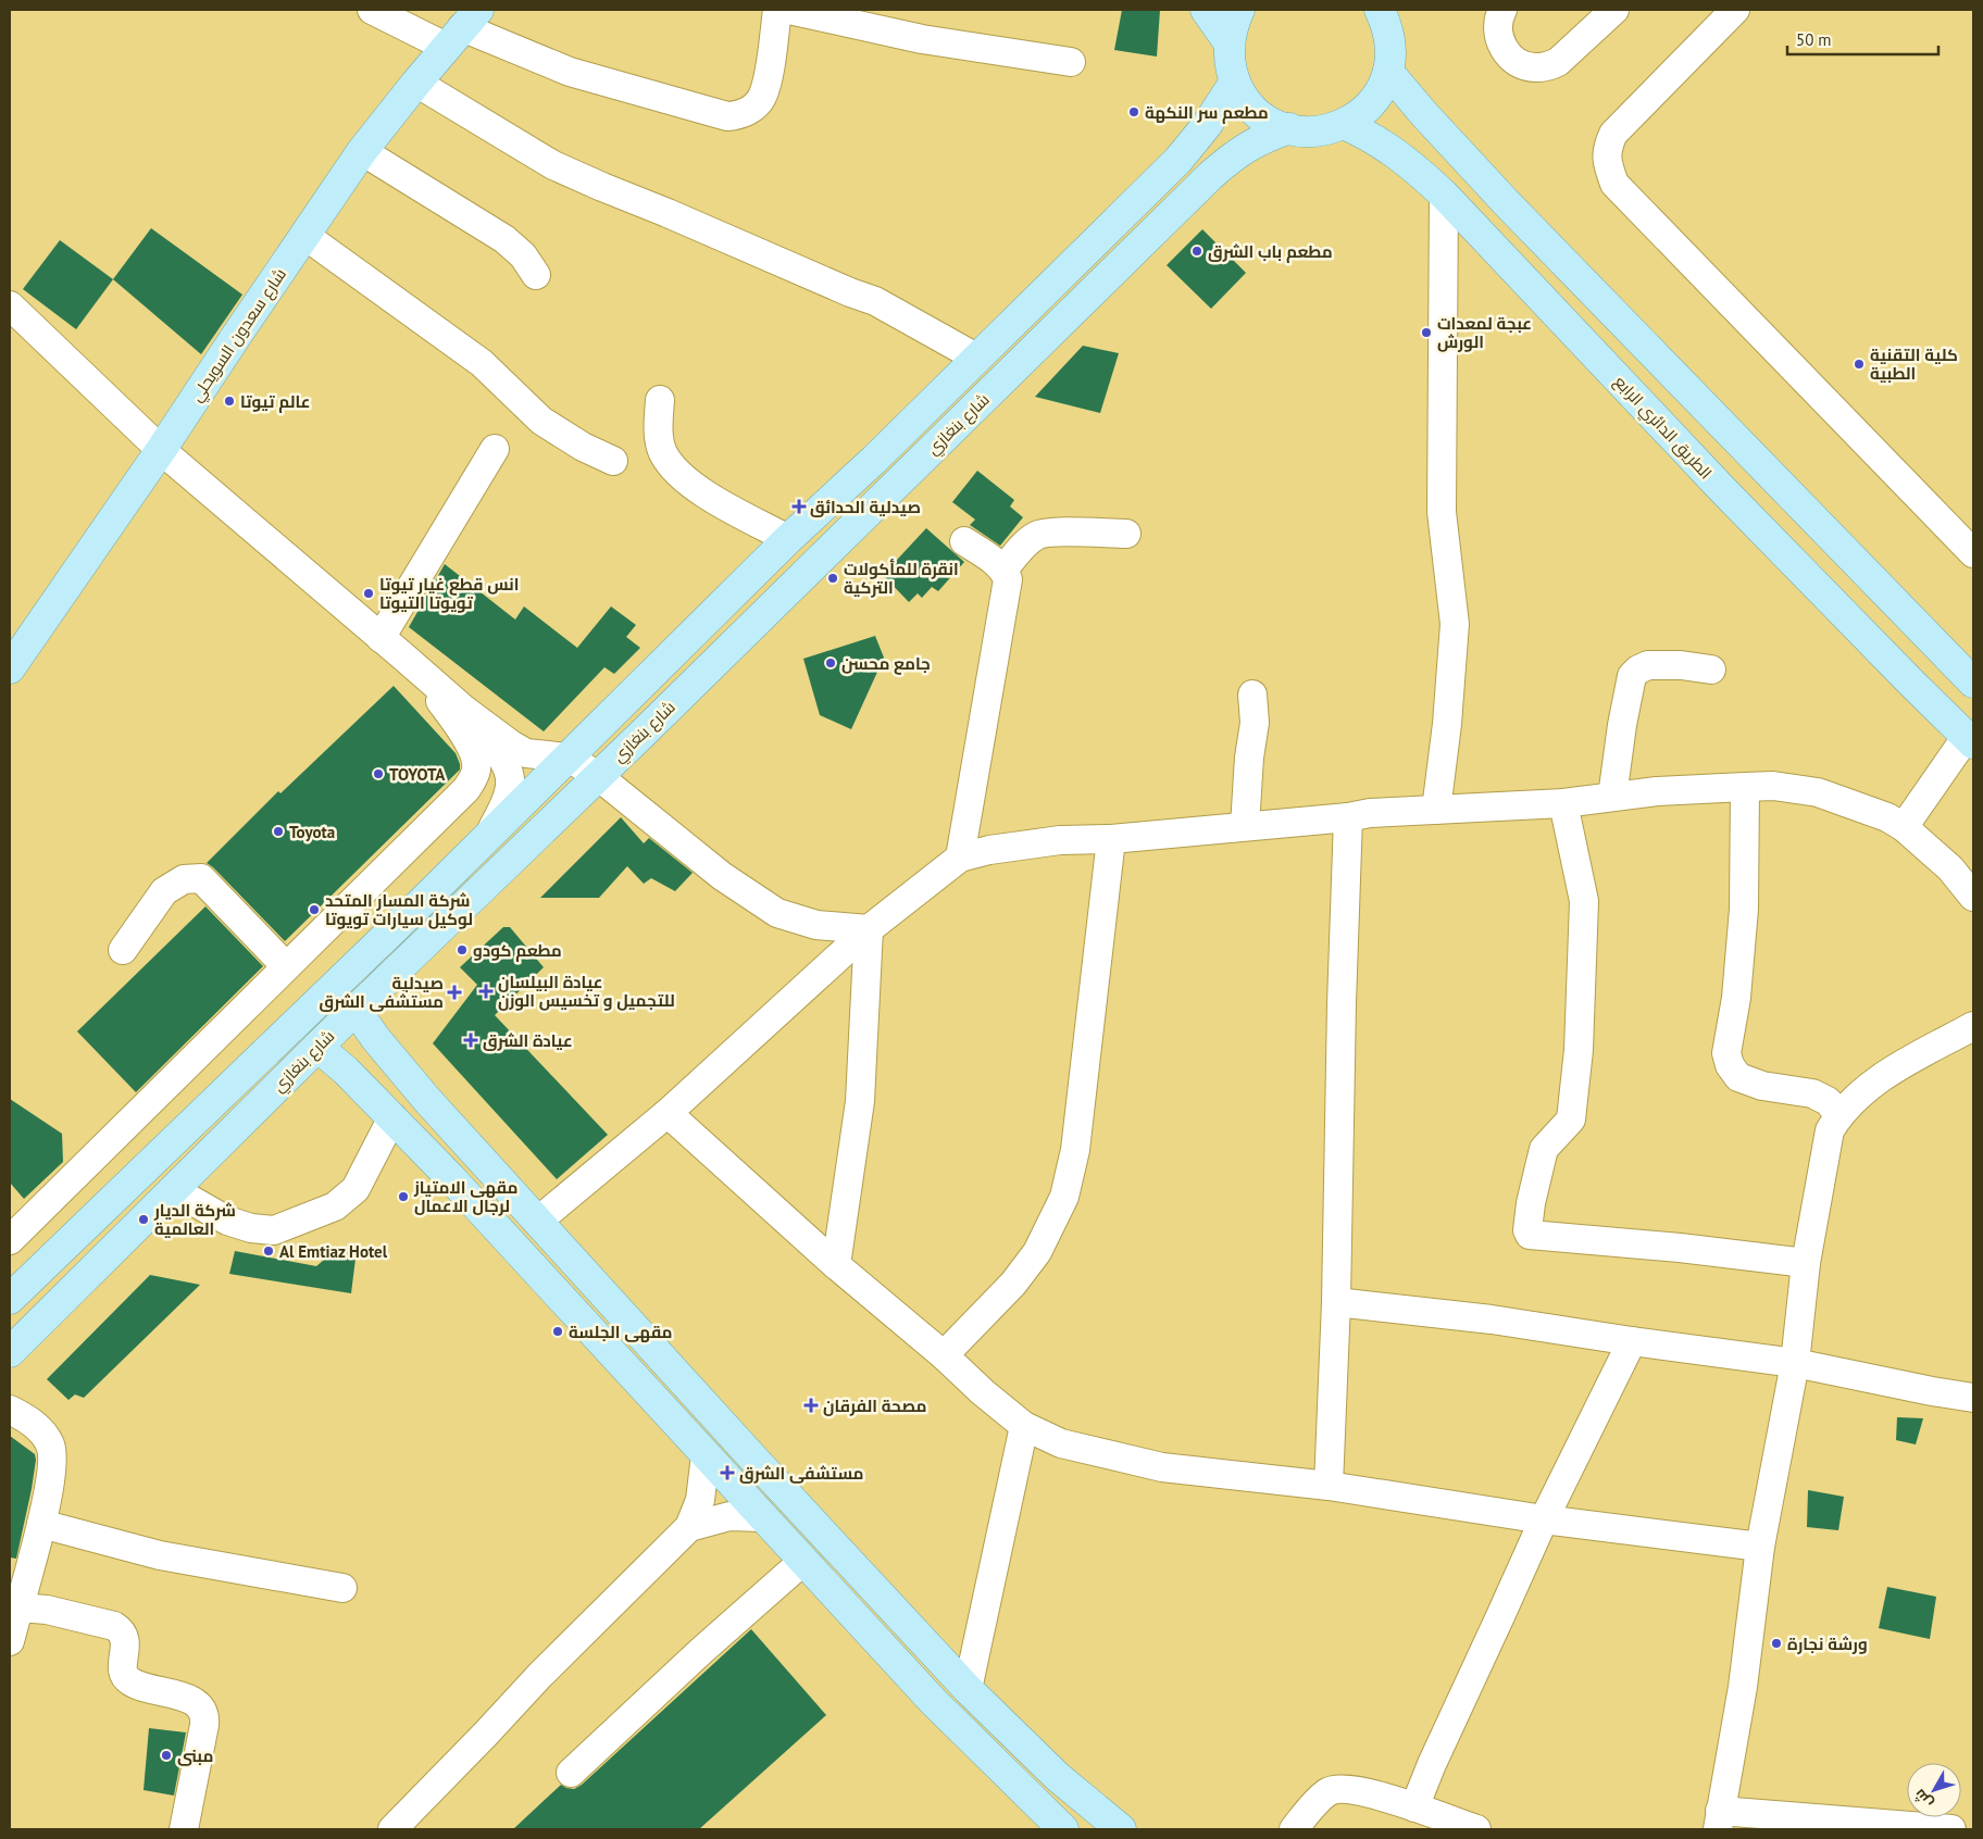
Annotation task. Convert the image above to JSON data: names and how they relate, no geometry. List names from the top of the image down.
{
  "streets": {
    "main road": ["شارع سعدون السويحلي", "شارع بنغازي", "الطريق الدائري الرابع"]
  },
  "places": {
    "other": [
      "مطعم سر النكهة",
      "مطعم باب الشرق",
      "عبجة لمعدات الورش",
      "كلية التقنية الطبية",
      "عالم تيوتا",
      "انقرة للمأكولات التركية",
      "انس قطع غيار تيوتا تويوتا التيوتا",
      "جامع محسن",
      "TOYOTA",
      "Toyota",
      "شركة المسار المتحد لوكيل سيارات تويوتا",
      "مطعم كودو",
      "مقهى الامتياز لرجال الاعمال",
      "شركة الديار العالمية",
      "Al Emtiaz Hotel",
      "مقهى الجلسة",
      "ورشة نجارة",
      "مبنى"
    ],
    "health": [
      "صيدلية الحدائق",
      "عيادة البيلسان للتجميل و تخسيس الوزن",
      "صيدلية مستشفى الشرق",
      "عيادة الشرق",
      "مصحة الفرقان",
      "مستشفى الشرق"
    ]
  },
  "scale_bar": "50 m",
  "north": "bottom left"
}
